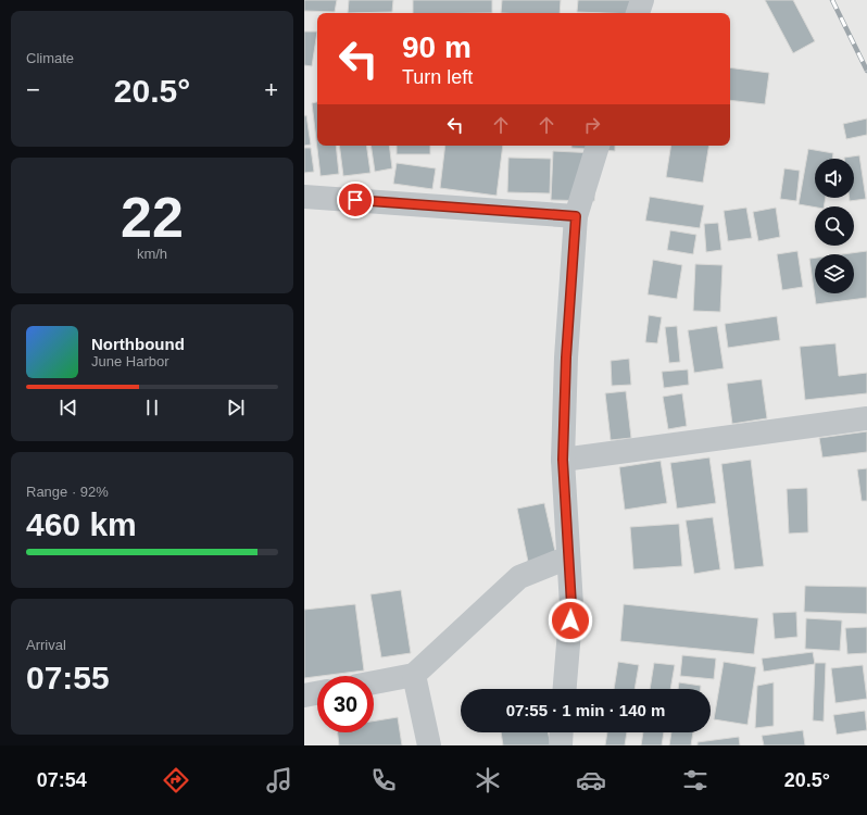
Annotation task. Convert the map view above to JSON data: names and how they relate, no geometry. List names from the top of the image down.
{
  "page": {
    "tile": [
      "Climate",
      ["22", "km/h"],
      ["Range · 92%", "460 km"],
      ["Arrival", "07:55"]
    ],
    "turn": ["90 m", "Turn left"],
    "heat": ["−", "20.5°", "+"],
    "song": ["Northbound", "June Harbor"],
    "limit": "30",
    "trip": "07:55 · 1 min · 140 m",
    "tabs": ["07:54", "20.5°"]
  }
}
